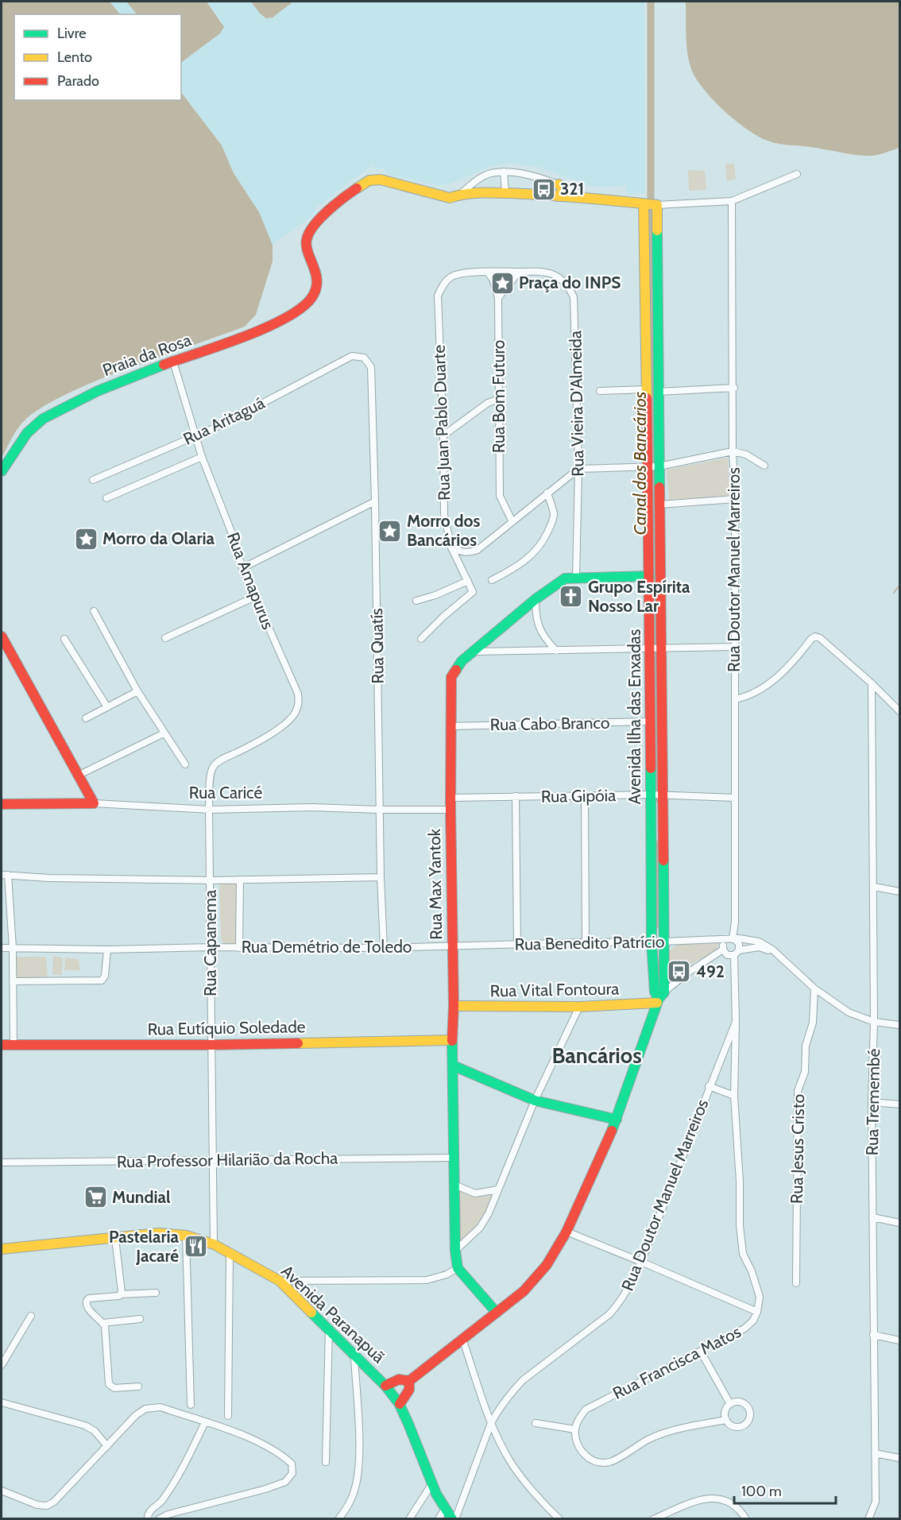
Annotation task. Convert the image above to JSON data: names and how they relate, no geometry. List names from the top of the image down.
{
  "streets": {
    "street": [
      "Praia da Rosa",
      "Rua Bom Futuro",
      "Rua Vieira D'Almeida",
      "Rua Aritaguá",
      "Rua Juan Pablo Duarte",
      "Rua Doutor Manuel Marreiros",
      "Rua Amapurus",
      "Rua Quatís",
      "Avenida Ilha das Enxadas",
      "Rua Cabo Branco",
      "Rua Caricé",
      "Rua Gipóia",
      "Rua Max Yantok",
      "Rua Capanema",
      "Rua Benedito Patrício",
      "Rua Demétrio de Toledo",
      "Rua Vital Fontoura",
      "Rua Eutíquio Soledade",
      "Rua Tremembé",
      "Rua Jesus Cristo",
      "Rua Professor Hilarião da Rocha",
      "Avenida Paranapuã",
      "Rua Francisca Matos"
    ]
  },
  "crossings": [
    ["Praia da Rosa", "Rua Amapurus"],
    ["Rua Bom Futuro", "Rua Vieira D'Almeida"],
    ["Rua Bom Futuro", "Rua Juan Pablo Duarte"],
    ["Rua Vieira D'Almeida", "Rua Juan Pablo Duarte"],
    ["Rua Vieira D'Almeida", "Rua Max Yantok"],
    ["Rua Aritaguá", "Rua Amapurus"],
    ["Rua Aritaguá", "Rua Quatís"],
    ["Rua Doutor Manuel Marreiros", "Rua Gipóia"],
    ["Rua Doutor Manuel Marreiros", "Rua Benedito Patrício"],
    ["Rua Doutor Manuel Marreiros", "Avenida Paranapuã"],
    ["Rua Doutor Manuel Marreiros", "Rua Francisca Matos"],
    ["Rua Amapurus", "Rua Capanema"],
    ["Rua Quatís", "Rua Caricé"],
    ["Rua Quatís", "Rua Demétrio de Toledo"],
    ["Avenida Ilha das Enxadas", "Rua Cabo Branco"],
    ["Avenida Ilha das Enxadas", "Rua Gipóia"],
    ["Avenida Ilha das Enxadas", "Rua Max Yantok"],
    ["Avenida Ilha das Enxadas", "Rua Benedito Patrício"],
    ["Avenida Ilha das Enxadas", "Rua Vital Fontoura"],
    ["Rua Cabo Branco", "Rua Max Yantok"],
    ["Rua Caricé", "Rua Max Yantok"],
    ["Rua Caricé", "Rua Capanema"],
    ["Rua Gipóia", "Rua Max Yantok"],
    ["Rua Max Yantok", "Rua Benedito Patrício"],
    ["Rua Max Yantok", "Rua Demétrio de Toledo"],
    ["Rua Max Yantok", "Rua Vital Fontoura"],
    ["Rua Max Yantok", "Rua Eutíquio Soledade"],
    ["Rua Max Yantok", "Rua Professor Hilarião da Rocha"],
    ["Rua Capanema", "Rua Demétrio de Toledo"],
    ["Rua Capanema", "Rua Eutíquio Soledade"],
    ["Rua Capanema", "Rua Professor Hilarião da Rocha"],
    ["Rua Capanema", "Avenida Paranapuã"],
    ["Rua Benedito Patrício", "Rua Demétrio de Toledo"],
    ["Rua Benedito Patrício", "Rua Tremembé"],
    ["Rua Benedito Patrício", "Rua Jesus Cristo"]
  ],
  "districts": ["Bancários"],
  "water": ["Canal dos Bancários"],
  "places": {
    "bus stop": ["321", "492"],
    "place": ["Praça do INPS", "Morro dos Bancários", "Morro da Olaria"],
    "church": ["Grupo Espírita Nosso Lar"],
    "supermarket": ["Mundial"],
    "restaurant": ["Pastelaria Jacaré"]
  },
  "legend": ["Livre", "Lento", "Parado"],
  "scale_bar": "100 m"
}
